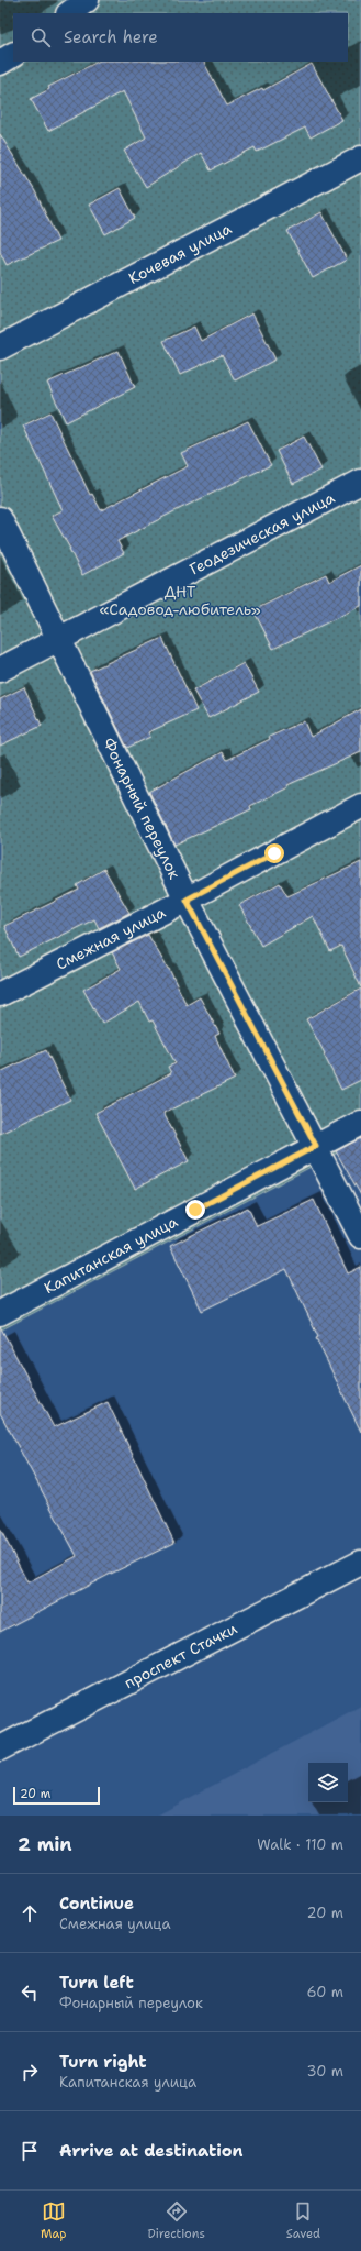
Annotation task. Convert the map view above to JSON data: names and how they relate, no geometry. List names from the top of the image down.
{
  "streets": {
    "street": [
      "Кочевая улица",
      "Геодезическая улица",
      "Фонарный переулок",
      "Смежная улица",
      "Капитанская улица",
      "проспект Стачки"
    ]
  },
  "crossings": [
    ["Геодезическая улица", "Фонарный переулок"],
    ["Фонарный переулок", "Смежная улица"],
    ["Фонарный переулок", "Капитанская улица"]
  ],
  "parks": ["ДНТ «Садовод-любитель»"],
  "scale_bar": "20 m",
  "page": {
    "search": "Search here",
    "scale": "20 m",
    "heading": ["2 min", "Walk · 110 m"],
    "list": [
      ["Continue", "Смежная улица", "20 m"],
      ["Turn left", "Фонарный переулок", "60 m"],
      ["Turn right", "Капитанская улица", "30 m"],
      "Arrive at destination"
    ],
    "nav": ["Map", "Directions", "Saved"]
  }
}
